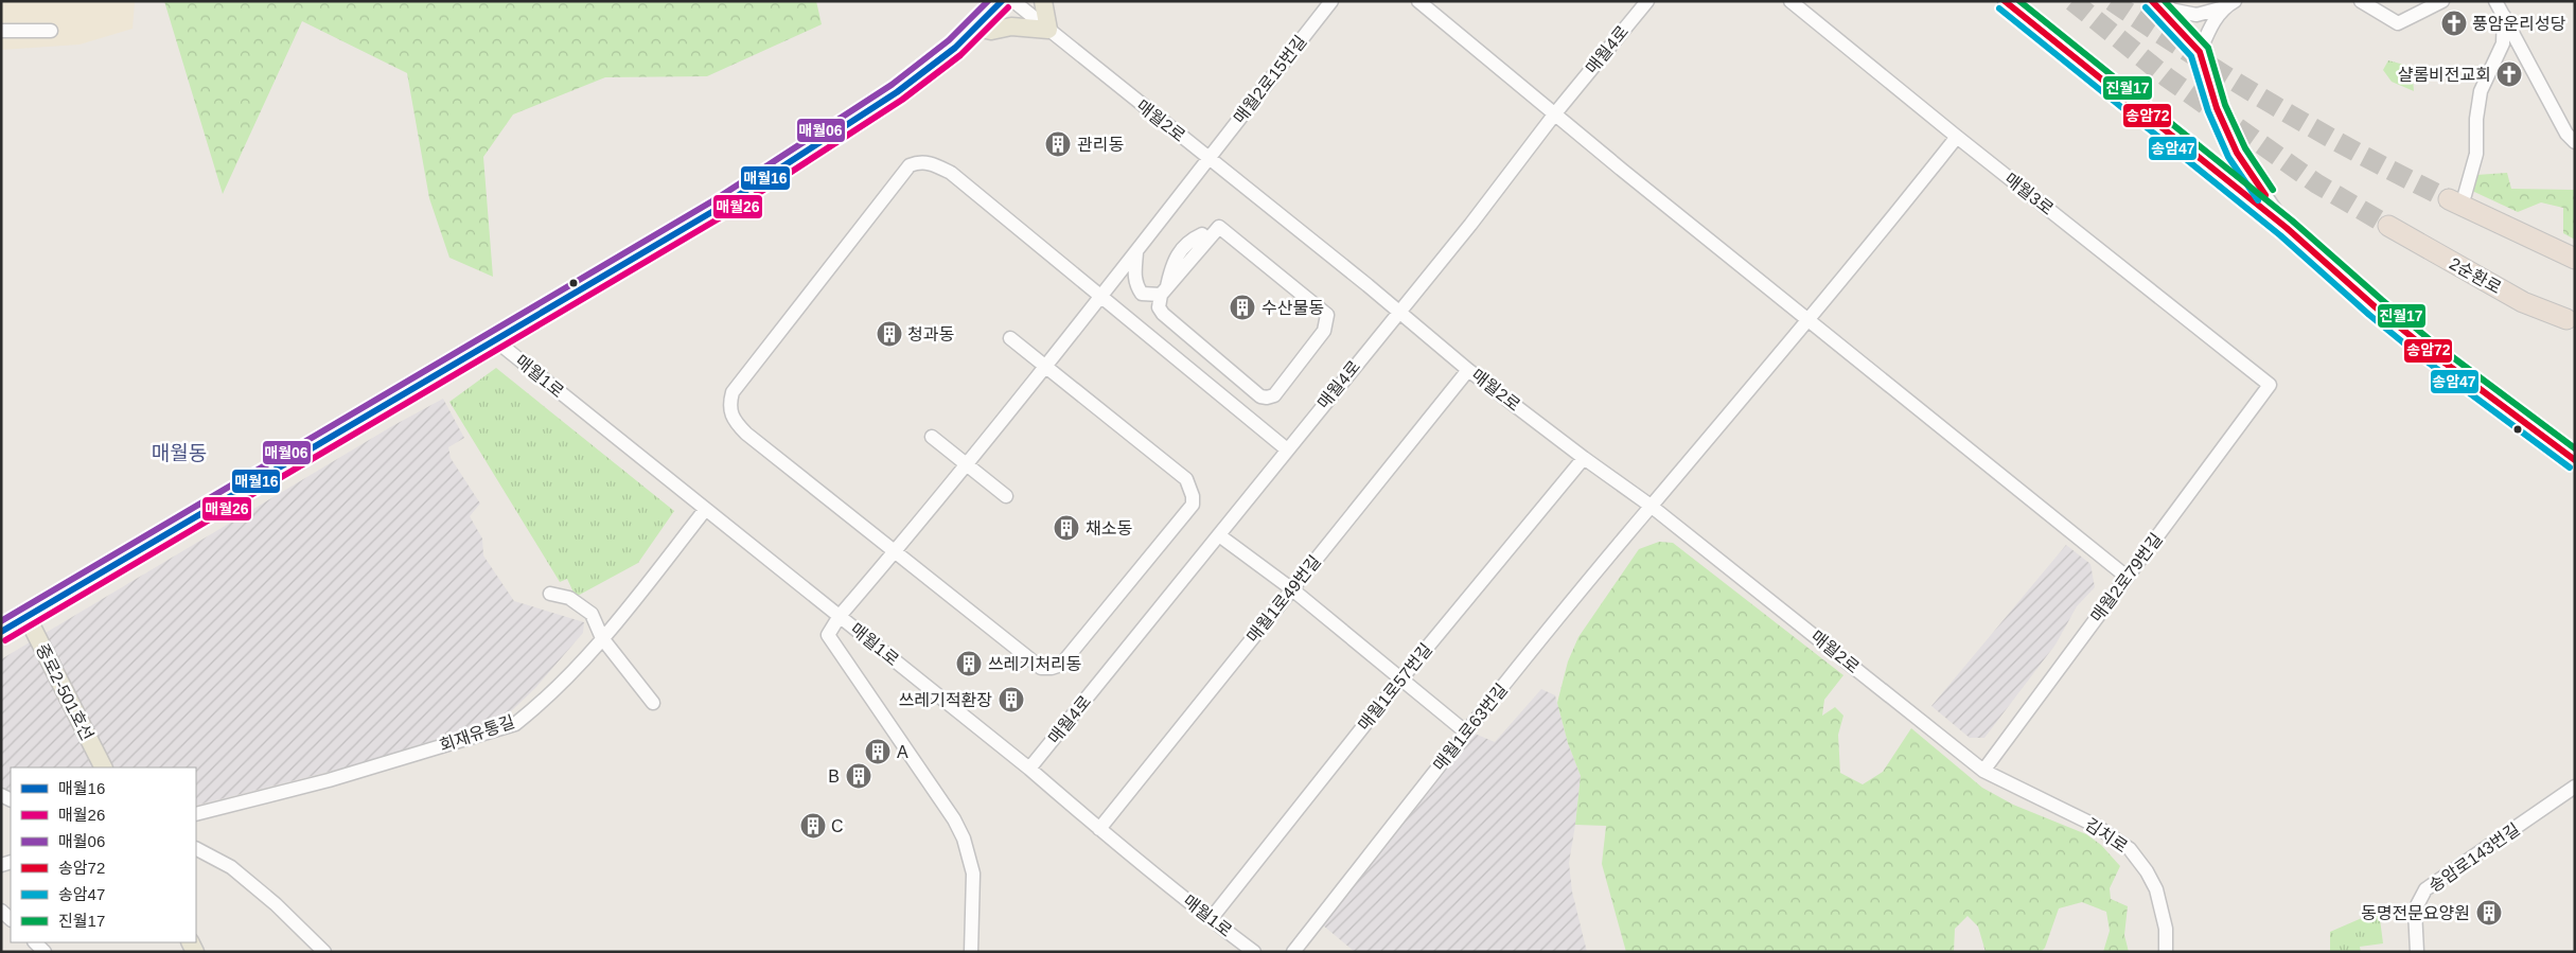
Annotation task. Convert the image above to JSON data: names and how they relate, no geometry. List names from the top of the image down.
{
  "streets": {
    "highway": ["2순환로"],
    "main road": ["중로2-501호선"],
    "street": [
      "매월4로",
      "매월2로15번길",
      "매월2로",
      "매월3로",
      "매월1로",
      "매월2로79번길",
      "매월1로49번길",
      "매월1로57번길",
      "매월1로63번길",
      "회재유통길",
      "김치로",
      "송암로143번길"
    ]
  },
  "crossings": [
    ["매월4로", "매월2로"],
    ["매월4로", "매월1로"],
    ["매월2로15번길", "매월2로"],
    ["매월2로15번길", "매월1로"],
    ["매월2로", "매월2로79번길"],
    ["매월2로", "매월1로49번길"],
    ["매월2로", "매월1로57번길"],
    ["매월2로", "매월1로63번길"],
    ["매월2로", "김치로"],
    ["매월3로", "매월2로79번길"],
    ["매월3로", "매월1로63번길"],
    ["매월1로", "매월1로49번길"],
    ["매월1로", "매월1로57번길"],
    ["매월1로", "회재유통길"],
    ["매월2로79번길", "김치로"]
  ],
  "districts": ["매월동"],
  "places": {
    "church": ["풍암운리성당", "샬롬비전교회"],
    "building": [
      "관리동",
      "수산물동",
      "청과동",
      "채소동",
      "쓰레기처리동",
      "쓰레기적환장",
      "A",
      "B",
      "C",
      "동명전문요양원"
    ]
  },
  "lines": [
    "transit line 매월16",
    "transit line 매월06",
    "transit line 송암72",
    "transit line 진월17",
    "transit line 매월26",
    "transit line 송암47"
  ],
  "legend": [
    "매월16",
    "매월26",
    "매월06",
    "송암72",
    "송암47",
    "진월17"
  ]
}
